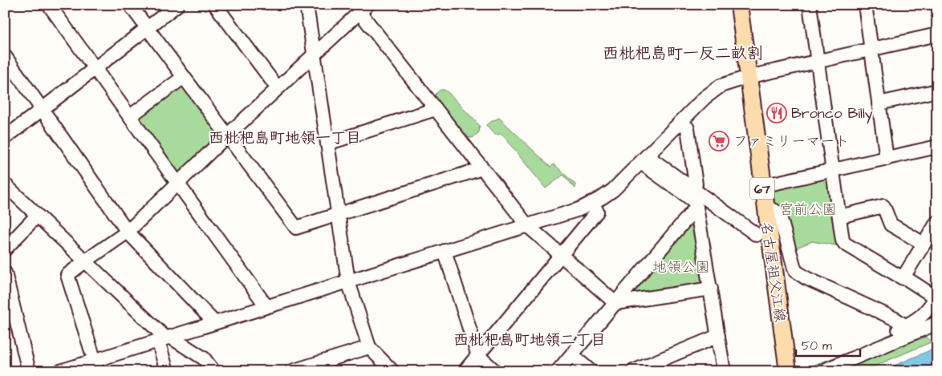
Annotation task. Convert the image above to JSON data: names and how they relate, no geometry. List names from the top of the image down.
{
  "streets": {
    "main road": ["67", "名古屋祖父江線"]
  },
  "districts": ["西枇杷島町一反二畝割", "西枇杷島町地領一丁目", "西枇杷島町地領二丁目"],
  "parks": ["宮前公園", "地領公園"],
  "places": {
    "restaurant": ["Bronco Billy"],
    "supermarket": ["ファミリーマート"]
  },
  "scale_bar": "50 m"
}
